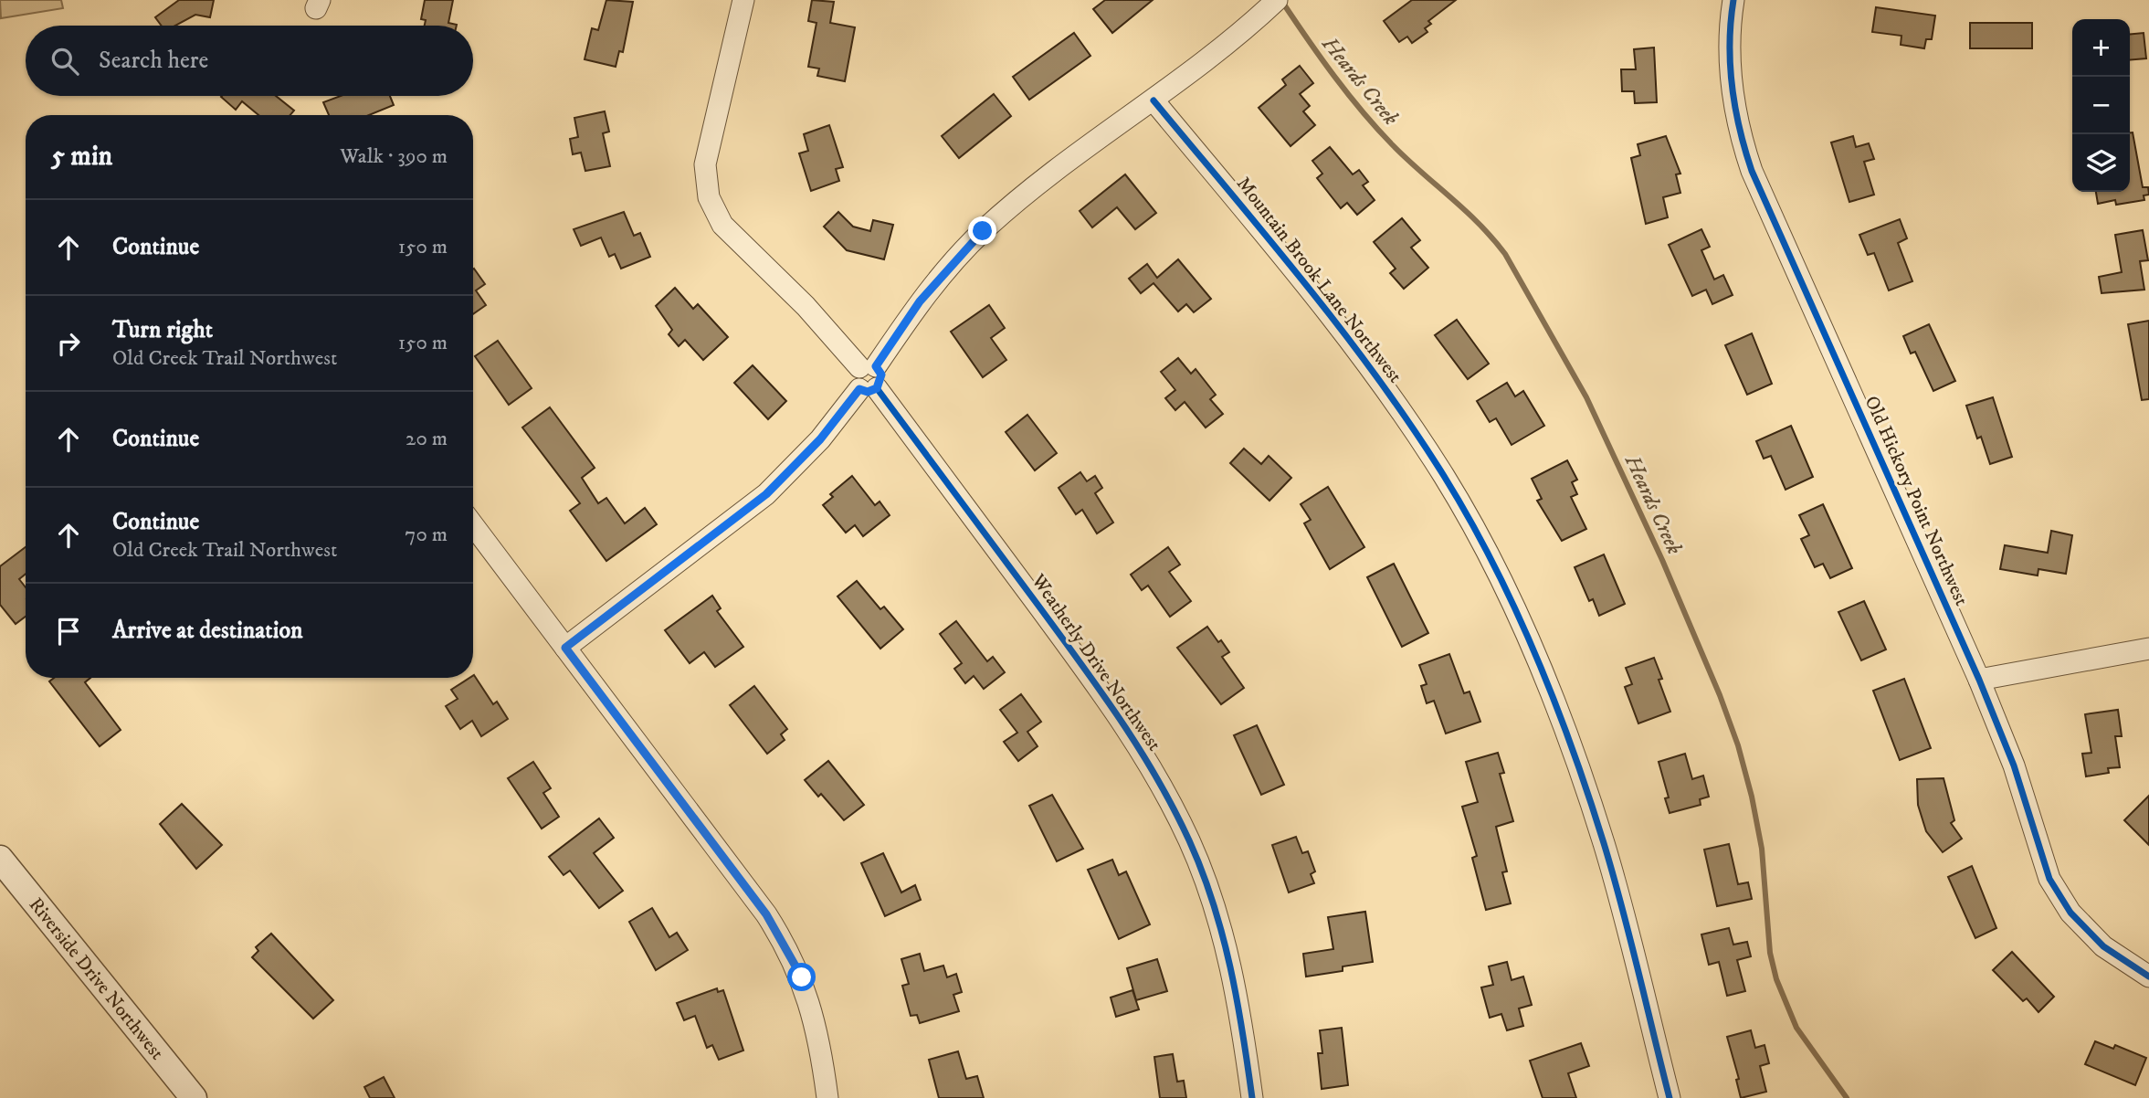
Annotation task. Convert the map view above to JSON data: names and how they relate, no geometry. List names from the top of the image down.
{
  "streets": {
    "street": [
      "Mountain Brook Lane Northwest",
      "Old Hickory Point Northwest",
      "Weatherly Drive Northwest",
      "Riverside Drive Northwest"
    ]
  },
  "water": ["Heards Creek"],
  "page": {
    "map_buttons": ["+", "−"],
    "search": "Search here",
    "heading": ["5 min", "Walk · 390 m"],
    "list": [
      ["Continue", "150 m"],
      ["Turn right", "Old Creek Trail Northwest", "150 m"],
      ["Continue", "20 m"],
      ["Continue", "Old Creek Trail Northwest", "70 m"],
      "Arrive at destination"
    ]
  }
}
